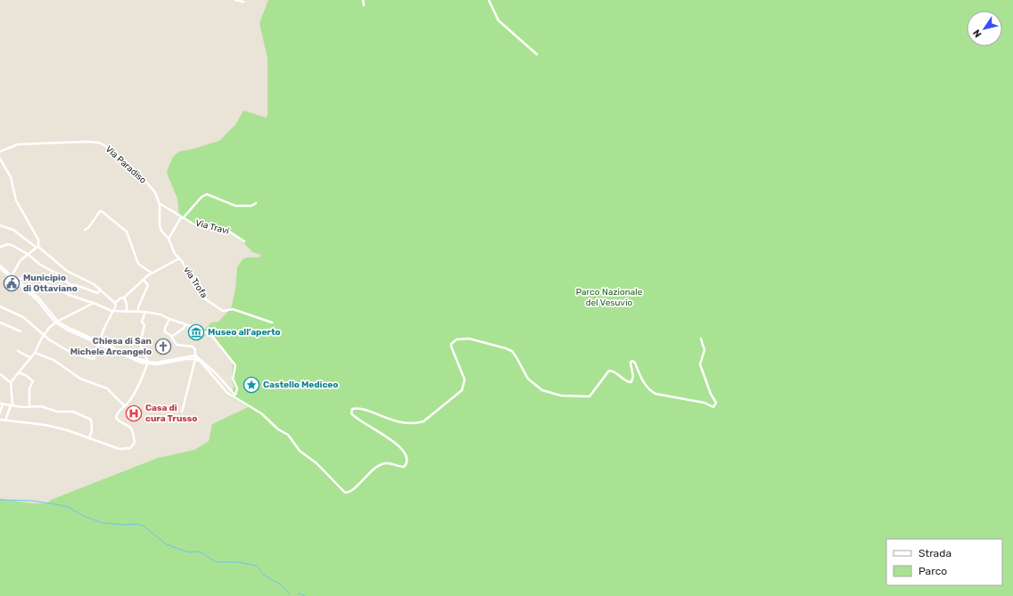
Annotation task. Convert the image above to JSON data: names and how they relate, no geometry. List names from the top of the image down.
{
  "streets": {
    "street": ["Via Paradiso", "Via Travi", "via Trofa"]
  },
  "crossings": [
    ["Via Paradiso", "Via Travi"],
    ["Via Paradiso", "via Trofa"]
  ],
  "parks": ["Parco Nazionale del Vesuvio"],
  "places": {
    "public building": ["Municipio di Ottaviano"],
    "museum": ["Museo all'aperto"],
    "church": ["Chiesa di San Michele Arcangelo"],
    "place": ["Castello Mediceo"],
    "hospital": ["Casa di cura Trusso"]
  },
  "legend": ["Strada", "Parco"],
  "north": "bottom left"
}
